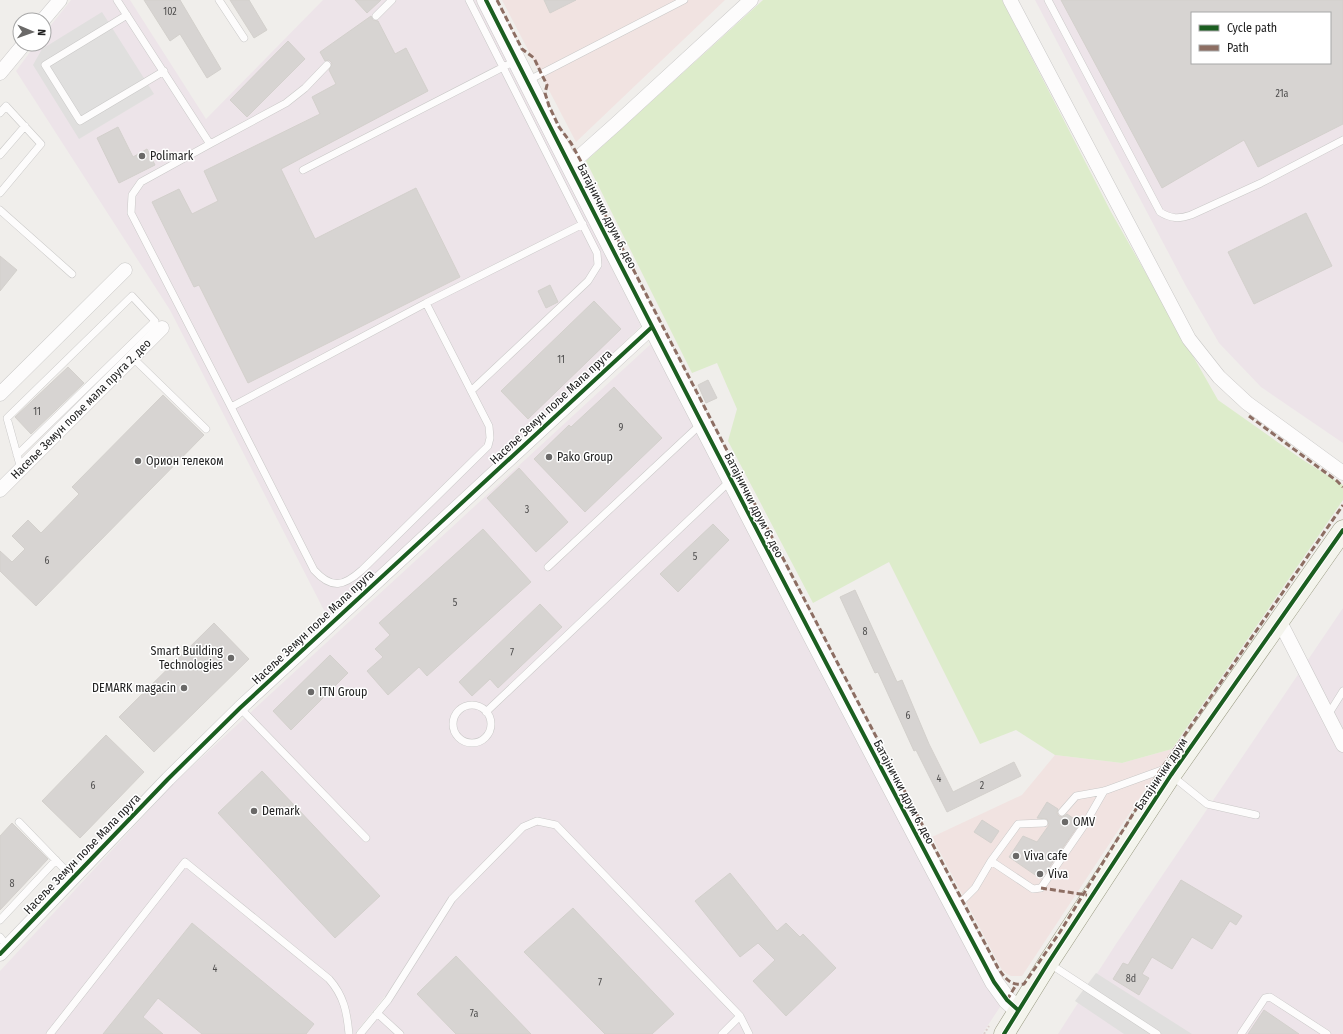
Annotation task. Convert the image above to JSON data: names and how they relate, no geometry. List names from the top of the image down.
{
  "streets": {
    "main road": ["Батајнички друм"],
    "street": ["Батајнички друм 6. део", "Насеље Земун поље Мала пруга", "Насеље Земун поље мала пруга 2. део"]
  },
  "crossings": [
    ["Батајнички друм 6. део", "Насеље Земун поље Мала пруга"],
    ["Батајнички друм 6. део", "Батајнички друм"]
  ],
  "places": [
    "Polimark",
    "Pako Group",
    "Орион телеком",
    "Smart Building Technologies",
    "DEMARK magacin",
    "ITN Group",
    "Demark",
    "OMV",
    "Viva cafe",
    "Viva"
  ],
  "house_numbers": [
    "102",
    "21a",
    "11",
    "11",
    "9",
    "3",
    "5",
    "6",
    "5",
    "8",
    "7",
    "6",
    "4",
    "6",
    "2",
    "8",
    "4",
    "8d",
    "7",
    "7a"
  ],
  "legend": ["Cycle path", "Path"],
  "north": "right"
}
